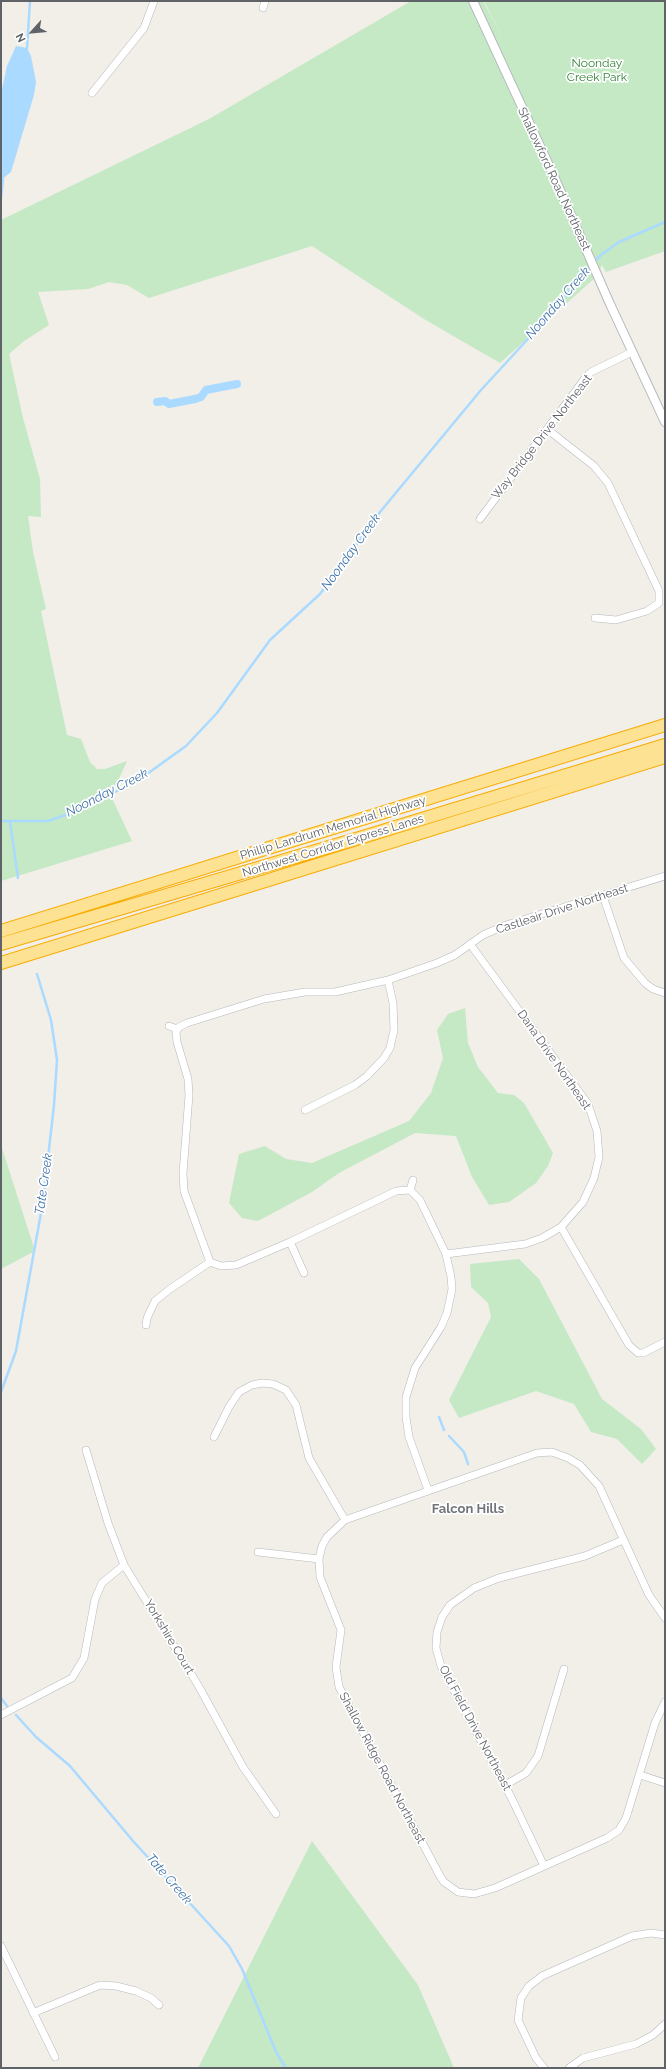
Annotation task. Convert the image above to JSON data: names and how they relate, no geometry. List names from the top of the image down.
{
  "streets": {
    "highway": ["Phillip Landrum Memorial Highway", "Northwest Corridor Express Lanes"],
    "street": [
      "Shallowford Road Northeast",
      "Way Bridge Drive Northeast",
      "Castleair Drive Northeast",
      "Dana Drive Northeast",
      "Yorkshire Court",
      "Old Field Drive Northeast",
      "Shallow Ridge Road Northeast"
    ]
  },
  "crossings": [
    ["Shallowford Road Northeast", "Way Bridge Drive Northeast"],
    ["Castleair Drive Northeast", "Dana Drive Northeast"],
    ["Old Field Drive Northeast", "Shallow Ridge Road Northeast"]
  ],
  "districts": ["Falcon Hills"],
  "water": ["Noonday Creek", "Tate Creek"],
  "parks": ["Noonday Creek Park"],
  "north": "bottom left"
}
